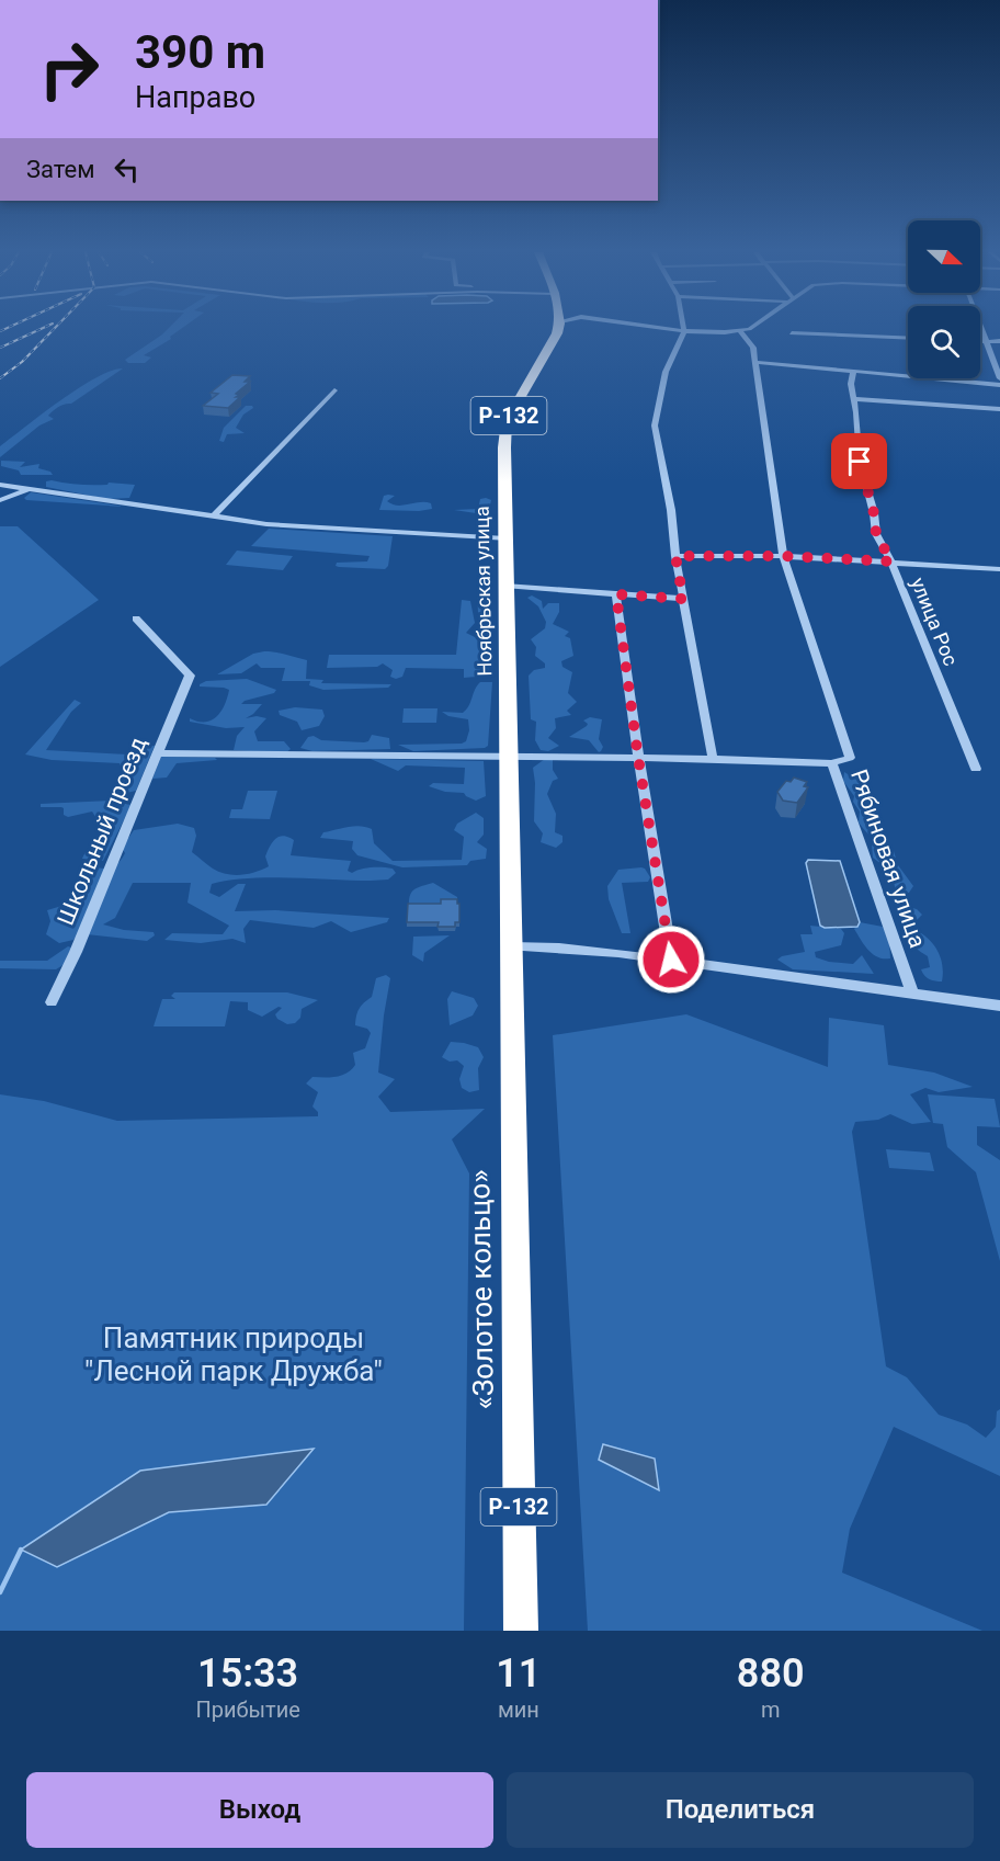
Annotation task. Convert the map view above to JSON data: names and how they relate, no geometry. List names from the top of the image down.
{
  "streets": {
    "highway": ["Р-132", "Ноябрьская улица", "«Золотое кольцо»"],
    "street": ["улица Рос", "Школьный проезд", "Рябиновая улица"]
  },
  "crossings": [
    ["Ноябрьская улица", "«Золотое кольцо»"]
  ],
  "parks": ["Памятник природы \"Лесной парк Дружба\""],
  "north": "right",
  "page": {
    "turn": ["390 m", "Направо"],
    "then": "Затем",
    "eta": [
      "15:33",
      "Прибытие",
      "11",
      "мин",
      "880",
      "m"
    ],
    "buttons": ["Выход", "Поделиться"]
  }
}
